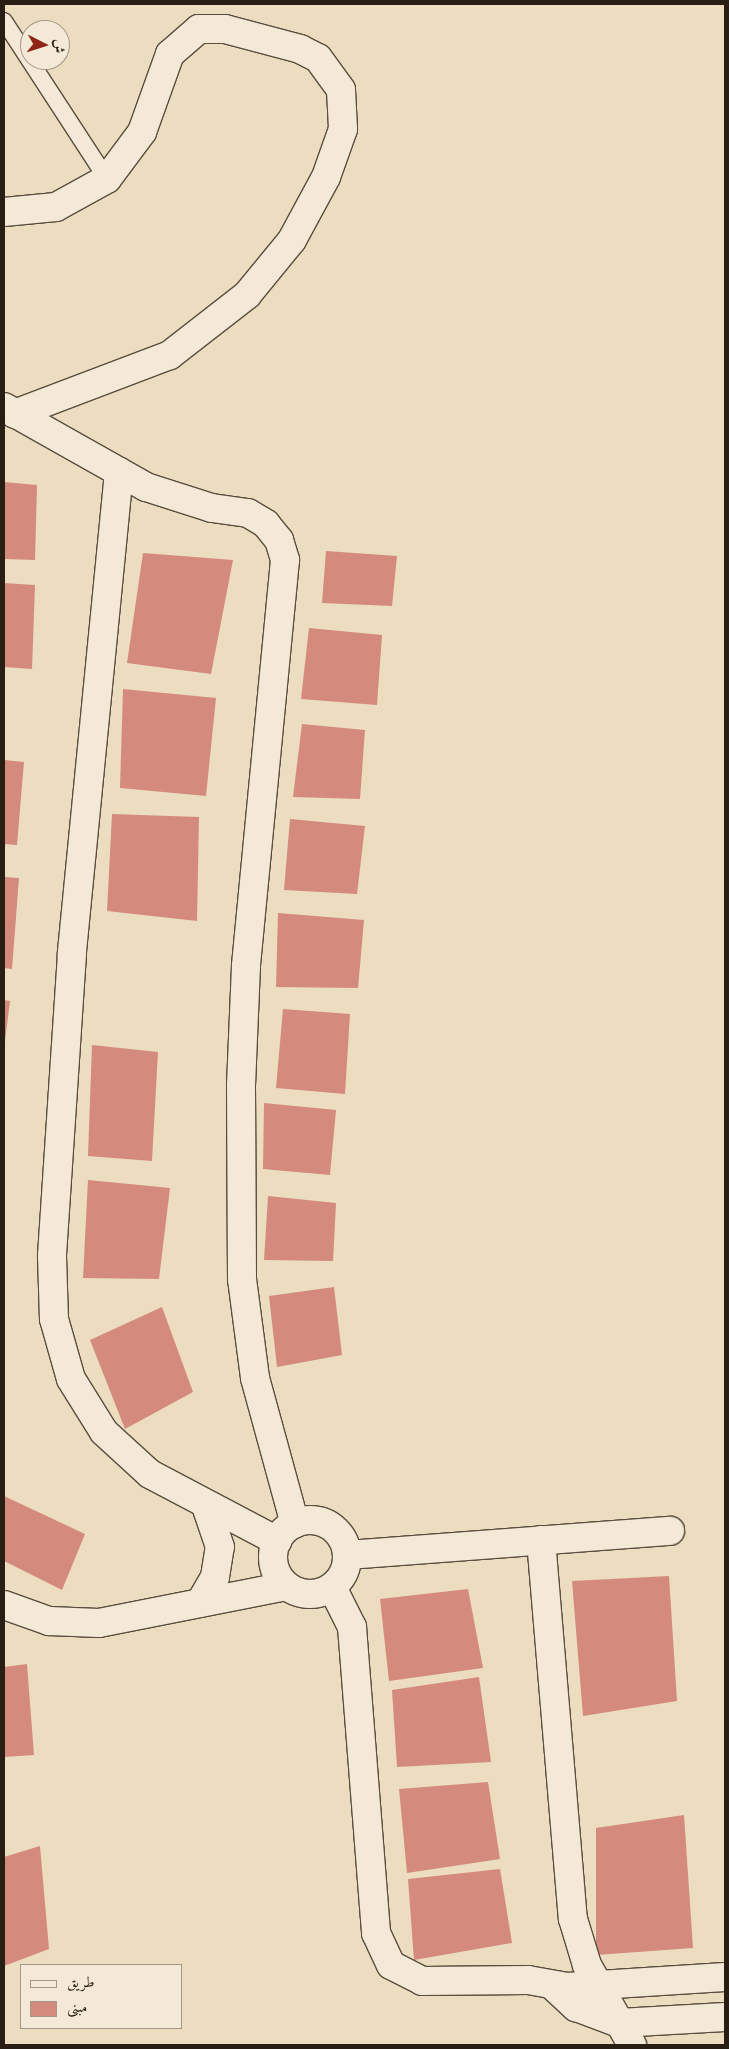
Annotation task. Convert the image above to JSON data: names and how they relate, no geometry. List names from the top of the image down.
{
  "legend": ["طريق", "مبنى"],
  "north": "right"
}
